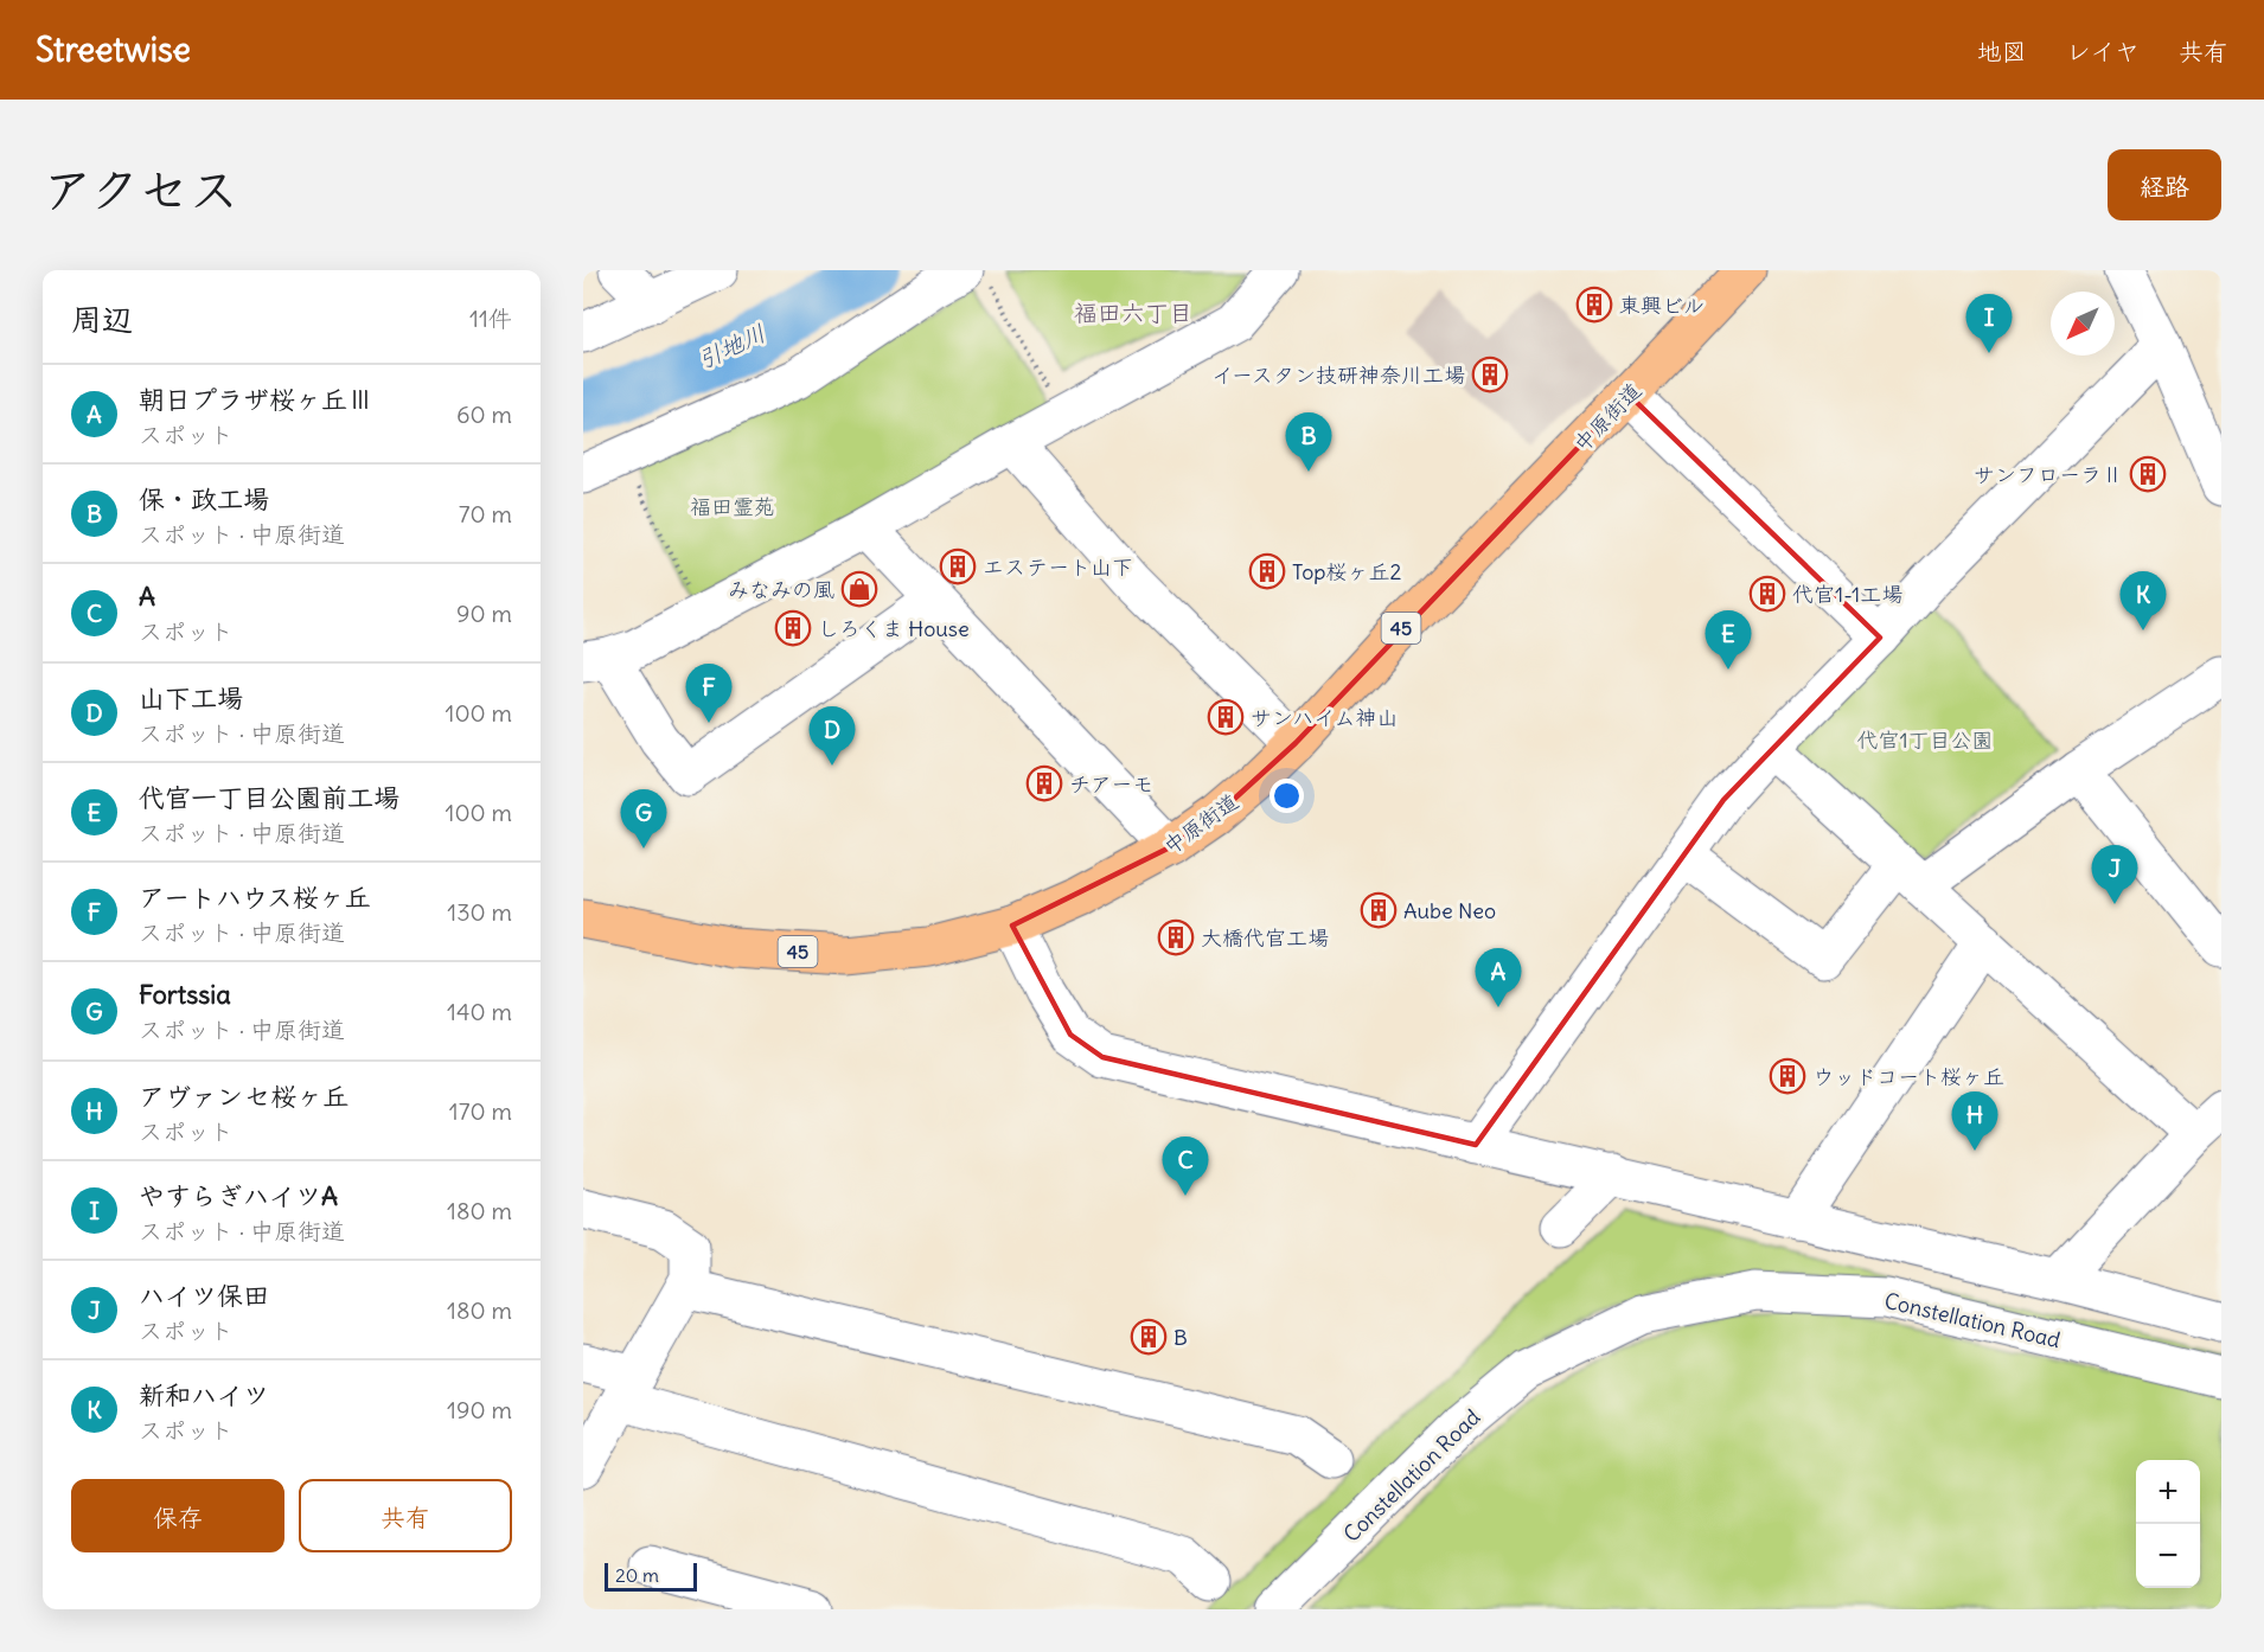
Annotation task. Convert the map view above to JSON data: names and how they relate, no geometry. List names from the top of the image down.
{
  "streets": {
    "main road": ["中原街道", "45"],
    "street": ["Constellation Road"]
  },
  "districts": ["福田六丁目"],
  "water": ["引地川"],
  "parks": ["福田霊苑", "代官1丁目公園"],
  "places": {
    "building": [
      "東興ビル",
      "イースタン技研神奈川工場",
      "サンフローラⅡ",
      "エステート山下",
      "Top桜ヶ丘2",
      "代官1-1工場",
      "しろくま House",
      "サンハイム神山",
      "チアーモ",
      "Aube Neo",
      "大橋代官工場",
      "ウッドコート桜ヶ丘",
      "B"
    ],
    "shop": ["みなみの風"]
  },
  "scale_bar": "20 m",
  "north": "bottom left",
  "page": {
    "header": "Streetwise",
    "nav": ["地図", "レイヤ", "共有"],
    "title": "アクセス",
    "buttons": [
      "経路",
      ["保存", "共有"]
    ],
    "heading": ["周辺", "11件"],
    "pins": [
      "I",
      "B",
      "K",
      "E",
      "F",
      "D",
      "G",
      "J",
      "A",
      "H",
      "C"
    ],
    "list": [
      {
        "mark": "A",
        "name": "朝日プラザ桜ヶ丘Ⅲ",
        "note": "スポット",
        "value": "60 m"
      },
      {
        "mark": "B",
        "name": "保・政工場",
        "note": "スポット · 中原街道",
        "value": "70 m"
      },
      {
        "mark": "C",
        "name": "A",
        "note": "スポット",
        "value": "90 m"
      },
      {
        "mark": "D",
        "name": "山下工場",
        "note": "スポット · 中原街道",
        "value": "100 m"
      },
      {
        "mark": "E",
        "name": "代官一丁目公園前工場",
        "note": "スポット · 中原街道",
        "value": "100 m"
      },
      {
        "mark": "F",
        "name": "アートハウス桜ヶ丘",
        "note": "スポット · 中原街道",
        "value": "130 m"
      },
      {
        "mark": "G",
        "name": "Fortssia",
        "note": "スポット · 中原街道",
        "value": "140 m"
      },
      {
        "mark": "H",
        "name": "アヴァンセ桜ヶ丘",
        "note": "スポット",
        "value": "170 m"
      },
      {
        "mark": "I",
        "name": "やすらぎハイツA",
        "note": "スポット · 中原街道",
        "value": "180 m"
      },
      {
        "mark": "J",
        "name": "ハイツ保田",
        "note": "スポット",
        "value": "180 m"
      },
      {
        "mark": "K",
        "name": "新和ハイツ",
        "note": "スポット",
        "value": "190 m"
      }
    ],
    "map_buttons": ["+", "−"],
    "scale": "20 m"
  }
}
